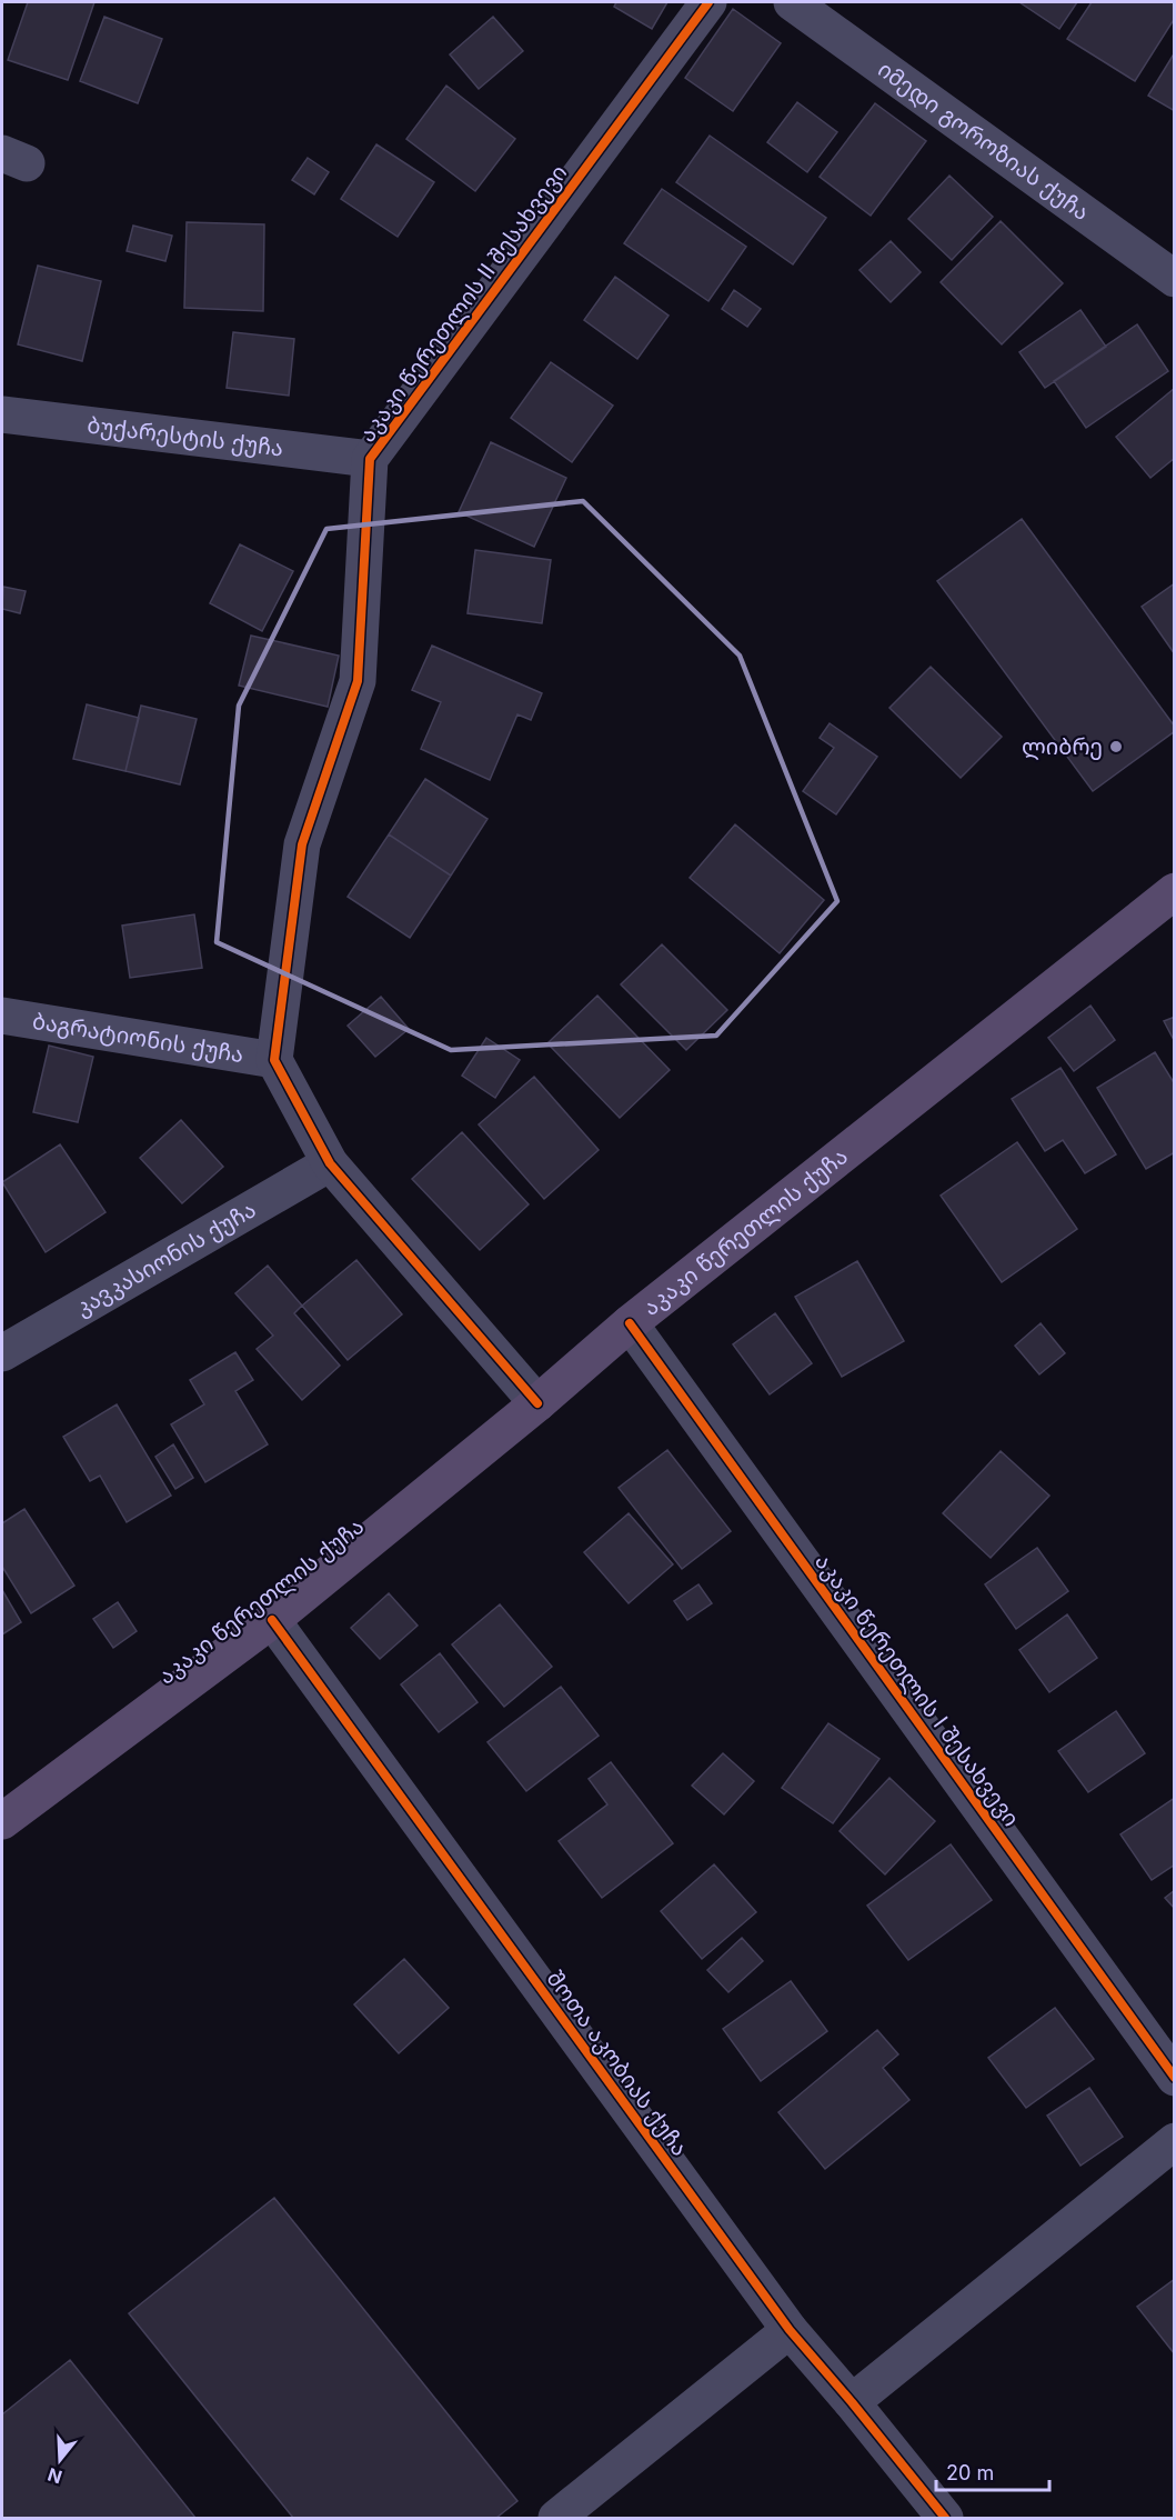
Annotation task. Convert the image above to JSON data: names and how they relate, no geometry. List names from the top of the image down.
{
  "streets": {
    "main road": ["აკაკი წერეთლის ქუჩა"],
    "street": [
      "იმედი გოროზიას ქუჩა",
      "აკაკი წერეთლის II შესახვევი",
      "ბუქარესტის ქუჩა",
      "ბაგრატიონის ქუჩა",
      "კავკასიონის ქუჩა",
      "აკაკი წერეთლის I შესახვევი",
      "შოთა აკობიას ქუჩა"
    ]
  },
  "crossings": [
    ["აკაკი წერეთლის II შესახვევი", "ბუქარესტის ქუჩა"],
    ["აკაკი წერეთლის II შესახვევი", "ბაგრატიონის ქუჩა"],
    ["აკაკი წერეთლის ქუჩა", "აკაკი წერეთლის I შესახვევი"],
    ["აკაკი წერეთლის ქუჩა", "შოთა აკობიას ქუჩა"]
  ],
  "places": ["ლიბრე"],
  "scale_bar": "20 m",
  "north": "bottom"
}
